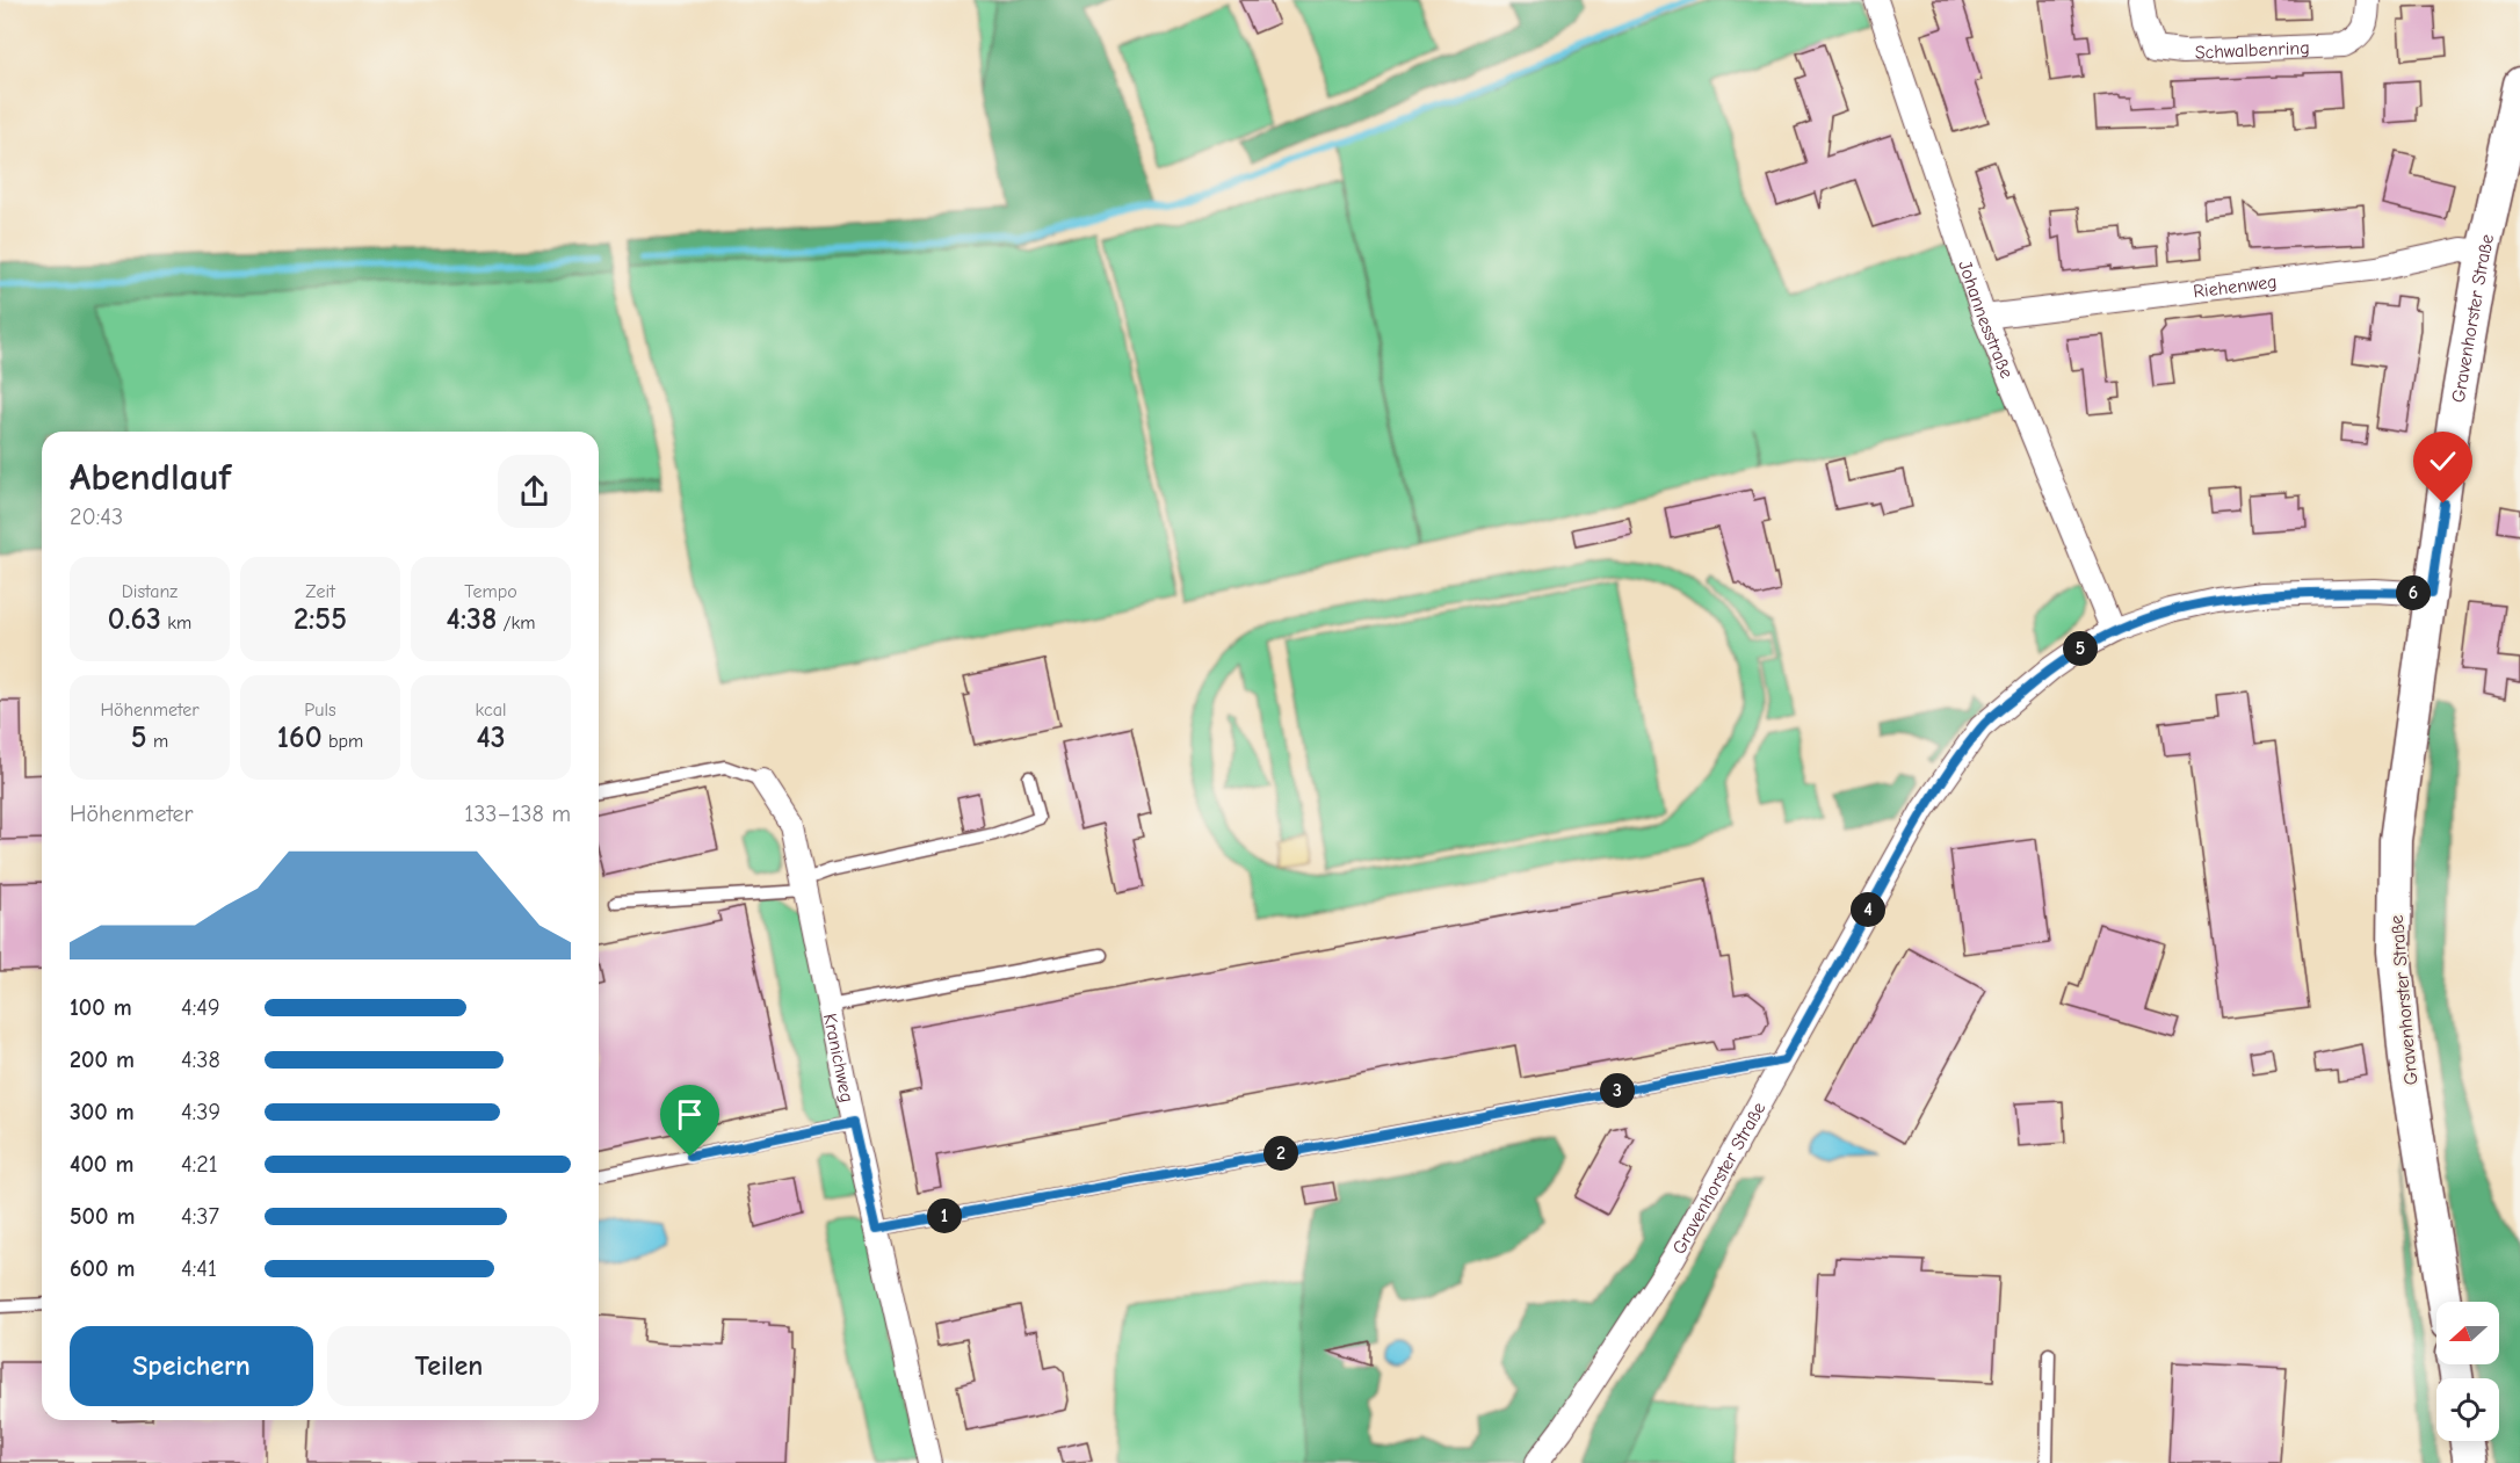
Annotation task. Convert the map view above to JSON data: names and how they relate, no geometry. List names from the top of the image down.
{
  "streets": {
    "main road": ["Gravenhorster Straße"],
    "street": [
      "Schwalbenring",
      "Riehenweg",
      "Johannesstraße",
      "Kranichweg"
    ]
  },
  "crossings": [
    ["Riehenweg", "Gravenhorster Straße"],
    ["Riehenweg", "Johannesstraße"],
    ["Gravenhorster Straße", "Johannesstraße"]
  ],
  "north": "left",
  "page": {
    "heading": ["Abendlauf", "20:43"],
    "stats": [
      ["Distanz", "0.63 km"],
      ["Zeit", "2:55"],
      ["Tempo", "4:38 /km"],
      ["Höhenmeter", "5 m"],
      ["Puls", "160 bpm"],
      ["kcal", "43"]
    ],
    "pins": [
      "6",
      "5",
      "4",
      "3",
      "2",
      "1"
    ],
    "chart": ["Höhenmeter", "133–138 m"],
    "list": [
      {
        "name": "100 m",
        "note": "4:49"
      },
      {
        "name": "200 m",
        "note": "4:38"
      },
      {
        "name": "300 m",
        "note": "4:39"
      },
      {
        "name": "400 m",
        "note": "4:21"
      },
      {
        "name": "500 m",
        "note": "4:37"
      },
      {
        "name": "600 m",
        "note": "4:41"
      }
    ],
    "buttons": ["Speichern", "Teilen"]
  }
}
